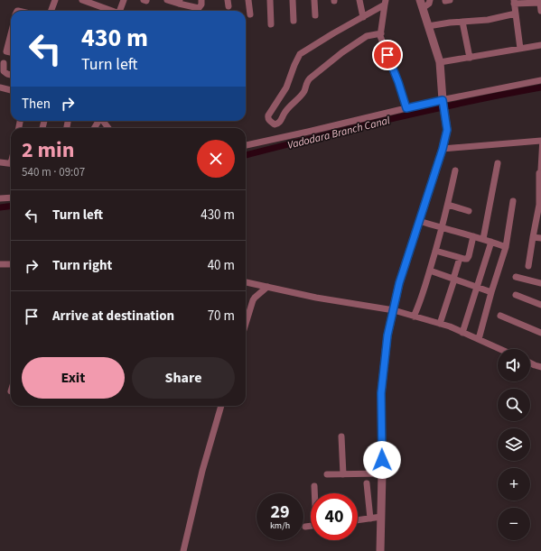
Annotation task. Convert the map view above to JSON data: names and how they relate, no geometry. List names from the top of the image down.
{
  "water": ["Vadodara Branch Canal"],
  "page": {
    "turn": ["430 m", "Turn left"],
    "then": "Then",
    "heading": ["2 min", "540 m · 09:07"],
    "list": [
      {
        "name": "Turn left",
        "value": "430 m"
      },
      {
        "name": "Turn right",
        "value": "40 m"
      },
      {
        "name": "Arrive at destination",
        "value": "70 m"
      }
    ],
    "map_buttons": ["+", "−"],
    "buttons": ["Exit", "Share"],
    "speed": "29 km/h",
    "limit": "40"
  }
}
